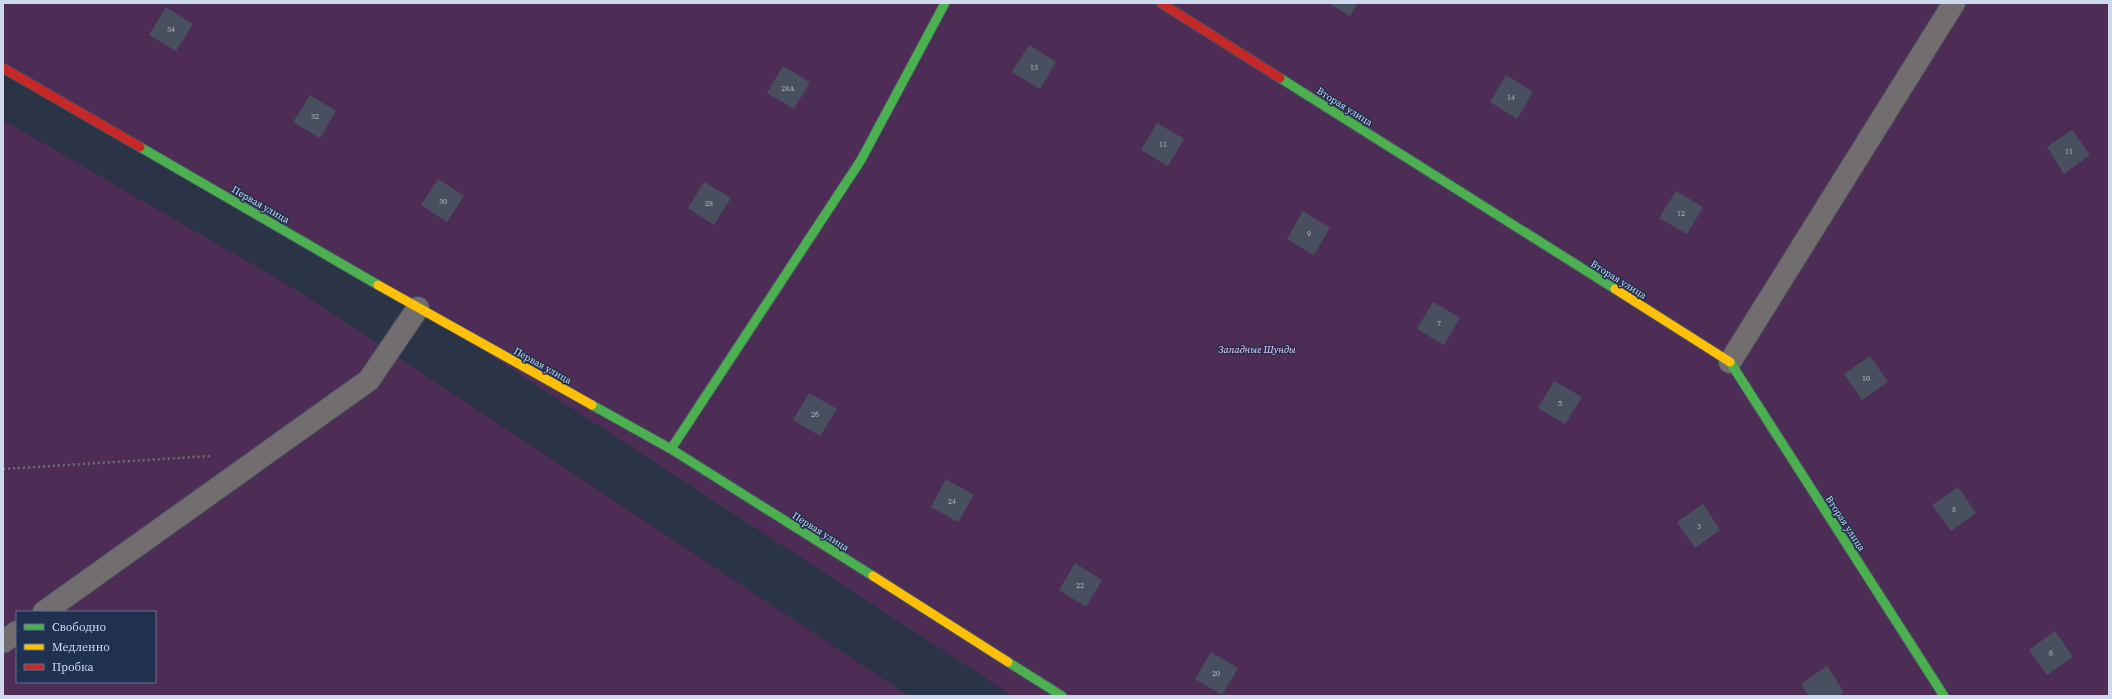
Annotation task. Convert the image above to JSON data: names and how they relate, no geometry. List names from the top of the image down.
{
  "streets": {
    "street": ["Вторая улица", "Первая улица"]
  },
  "parks": ["Западные Шунды"],
  "house_numbers": [
    "34",
    "13",
    "28А",
    "14",
    "32",
    "11",
    "11",
    "30",
    "28",
    "12",
    "9",
    "7",
    "10",
    "5",
    "26",
    "24",
    "8",
    "3",
    "22",
    "6",
    "20"
  ],
  "legend": ["Свободно", "Медленно", "Пробка"]
}
